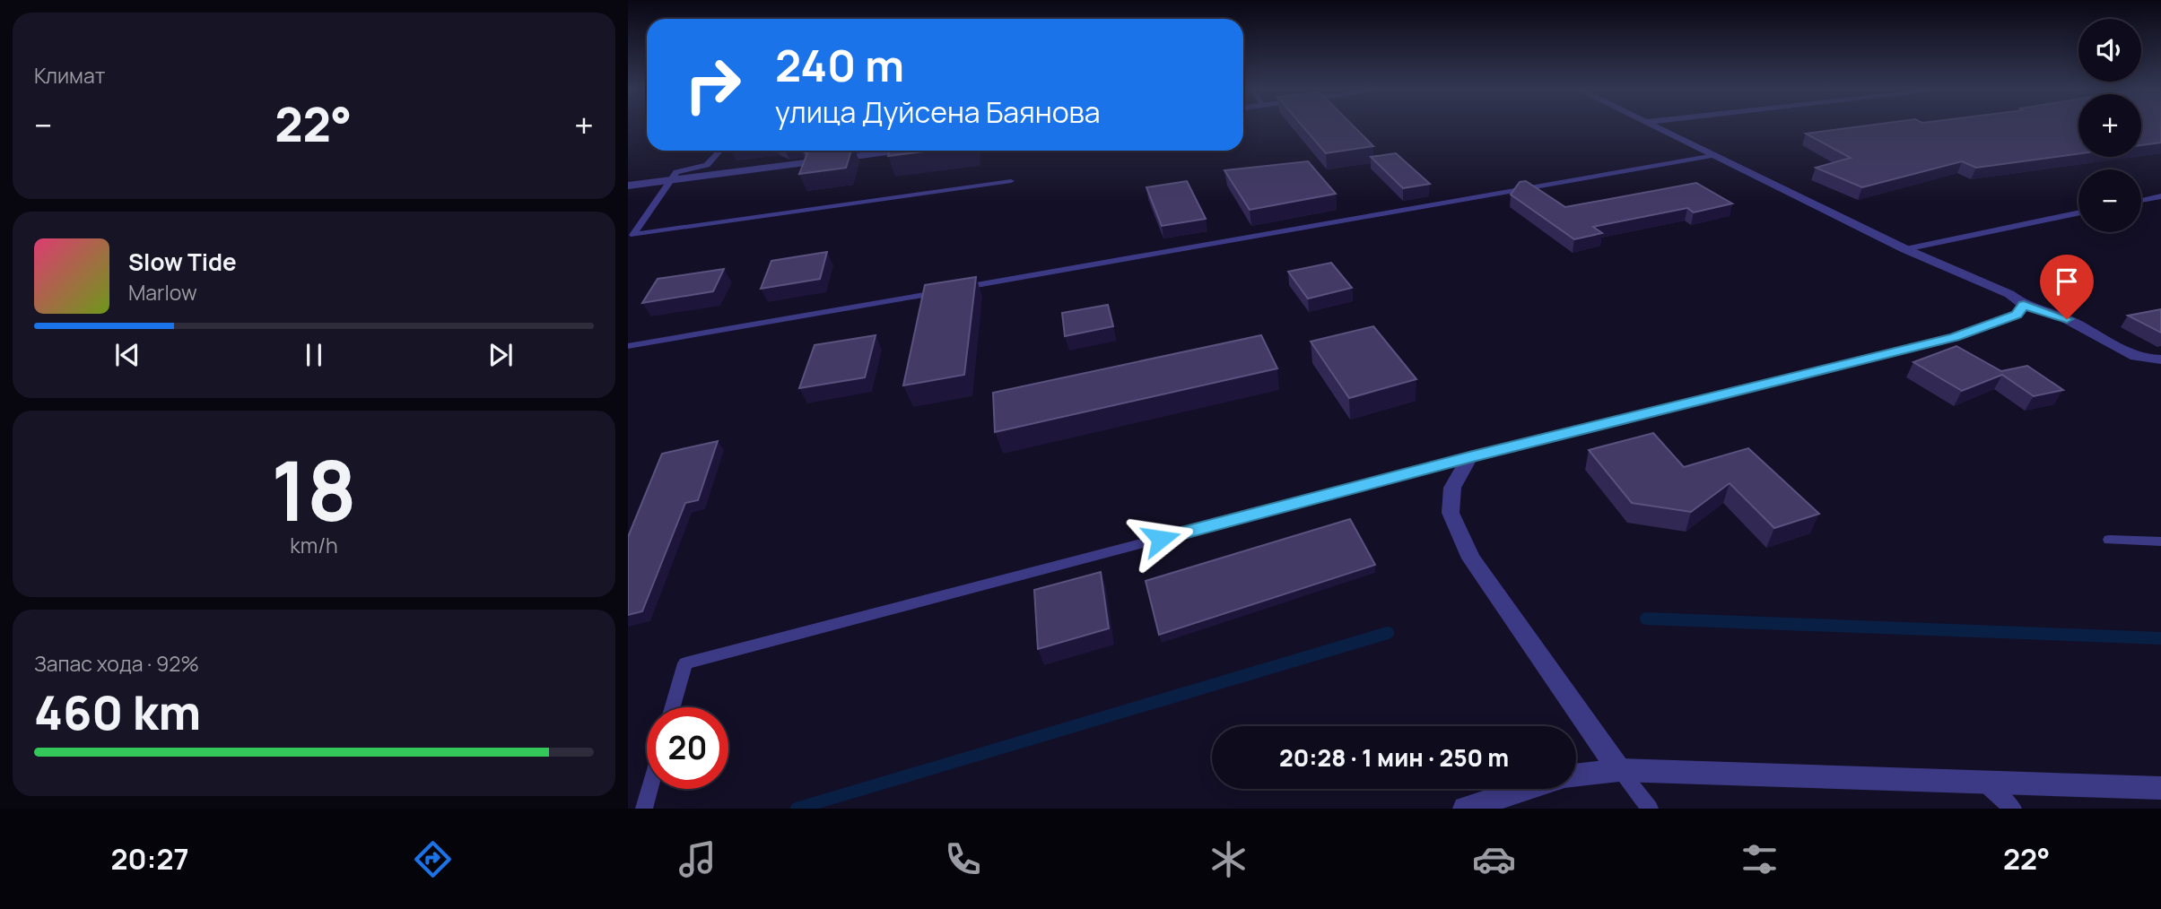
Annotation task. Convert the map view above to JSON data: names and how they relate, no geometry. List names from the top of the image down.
{
  "page": {
    "tile": [
      "Климат",
      ["18", "km/h"],
      ["Запас хода · 92%", "460 km"]
    ],
    "map_buttons": ["+", "−"],
    "turn": ["240 m", "улица Дуйсена Баянова"],
    "heat": ["−", "22°", "+"],
    "song": ["Slow Tide", "Marlow"],
    "limit": "20",
    "trip": "20:28 · 1 мин · 250 m",
    "tabs": ["20:27", "22°"]
  }
}
